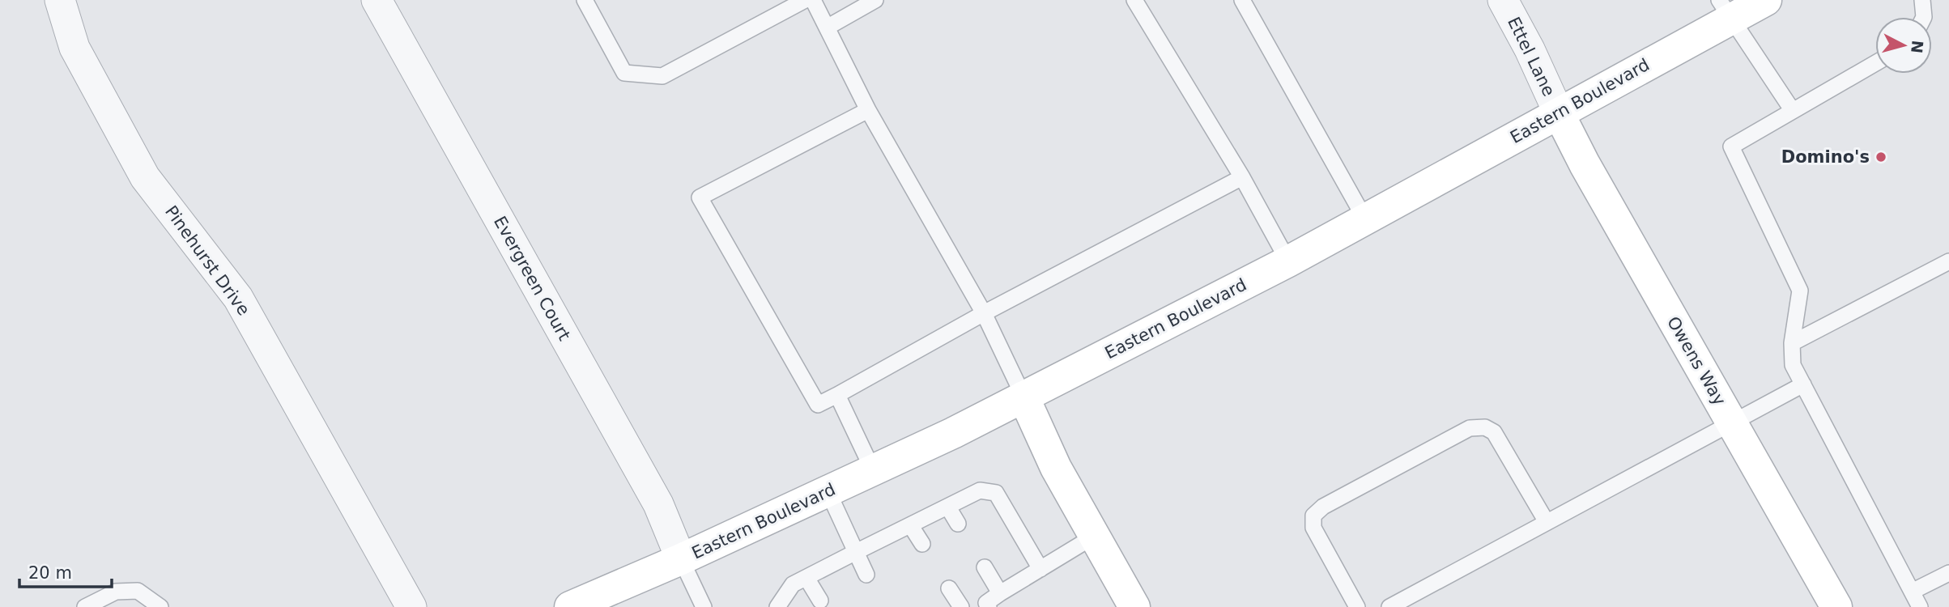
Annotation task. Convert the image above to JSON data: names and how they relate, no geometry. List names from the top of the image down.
{
  "streets": {
    "main road": ["Eastern Boulevard", "Owens Way"],
    "street": ["Ettel Lane", "Pinehurst Drive", "Evergreen Court"]
  },
  "crossings": [
    ["Ettel Lane", "Eastern Boulevard"],
    ["Ettel Lane", "Owens Way"],
    ["Eastern Boulevard", "Evergreen Court"],
    ["Eastern Boulevard", "Owens Way"]
  ],
  "places": ["Domino's"],
  "scale_bar": "20 m",
  "north": "right"
}
